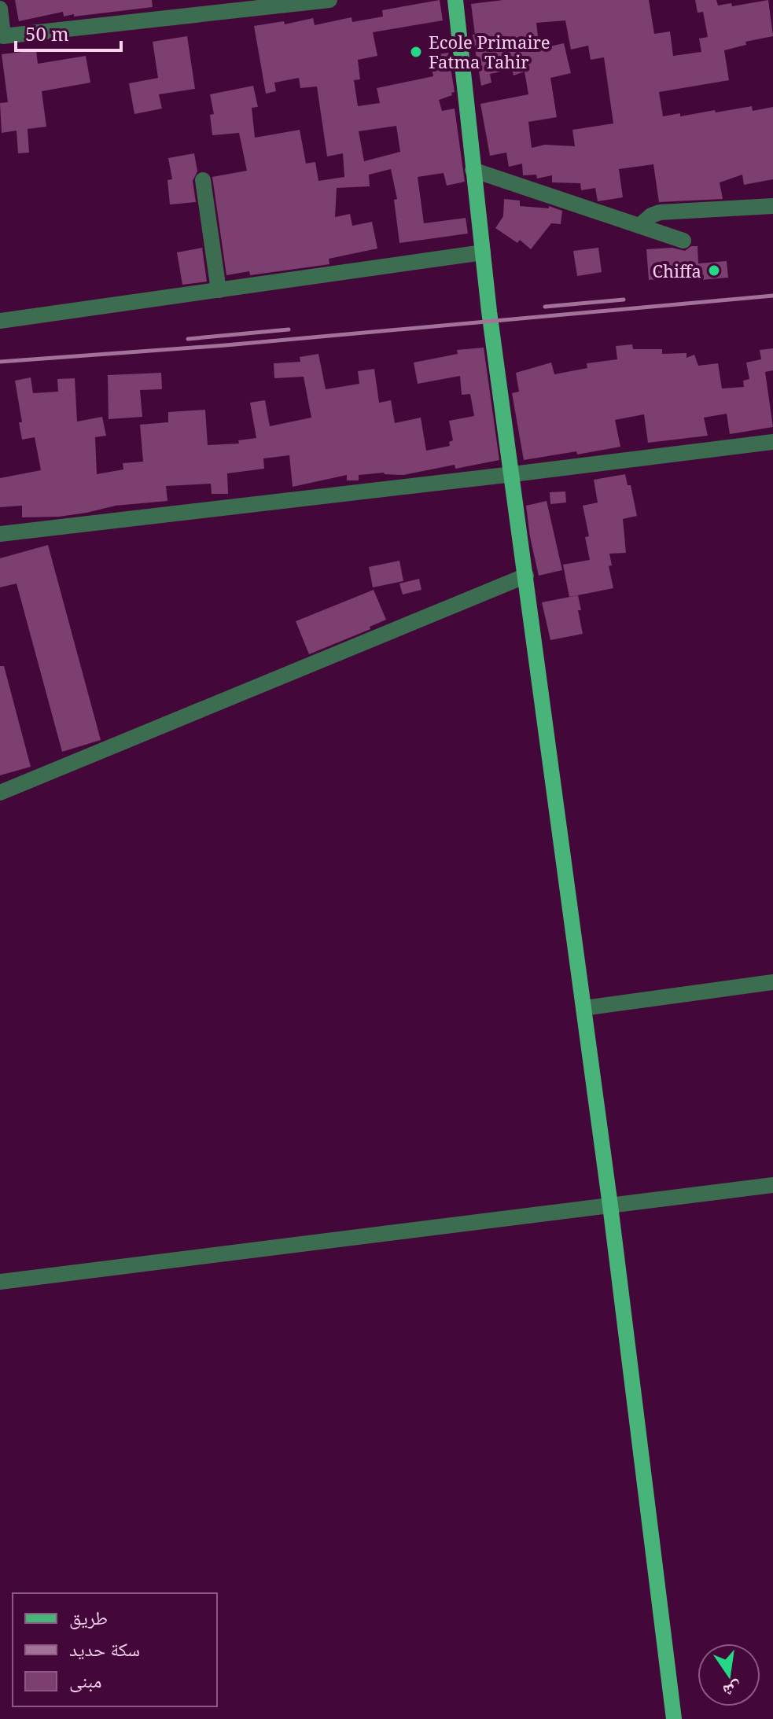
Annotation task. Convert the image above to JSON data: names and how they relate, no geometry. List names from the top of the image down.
{
  "places": ["Ecole Primaire Fatma Tahir", "Chiffa"],
  "legend": ["طريق", "سكة حديد", "مبنى"],
  "scale_bar": "50 m",
  "north": "bottom"
}
